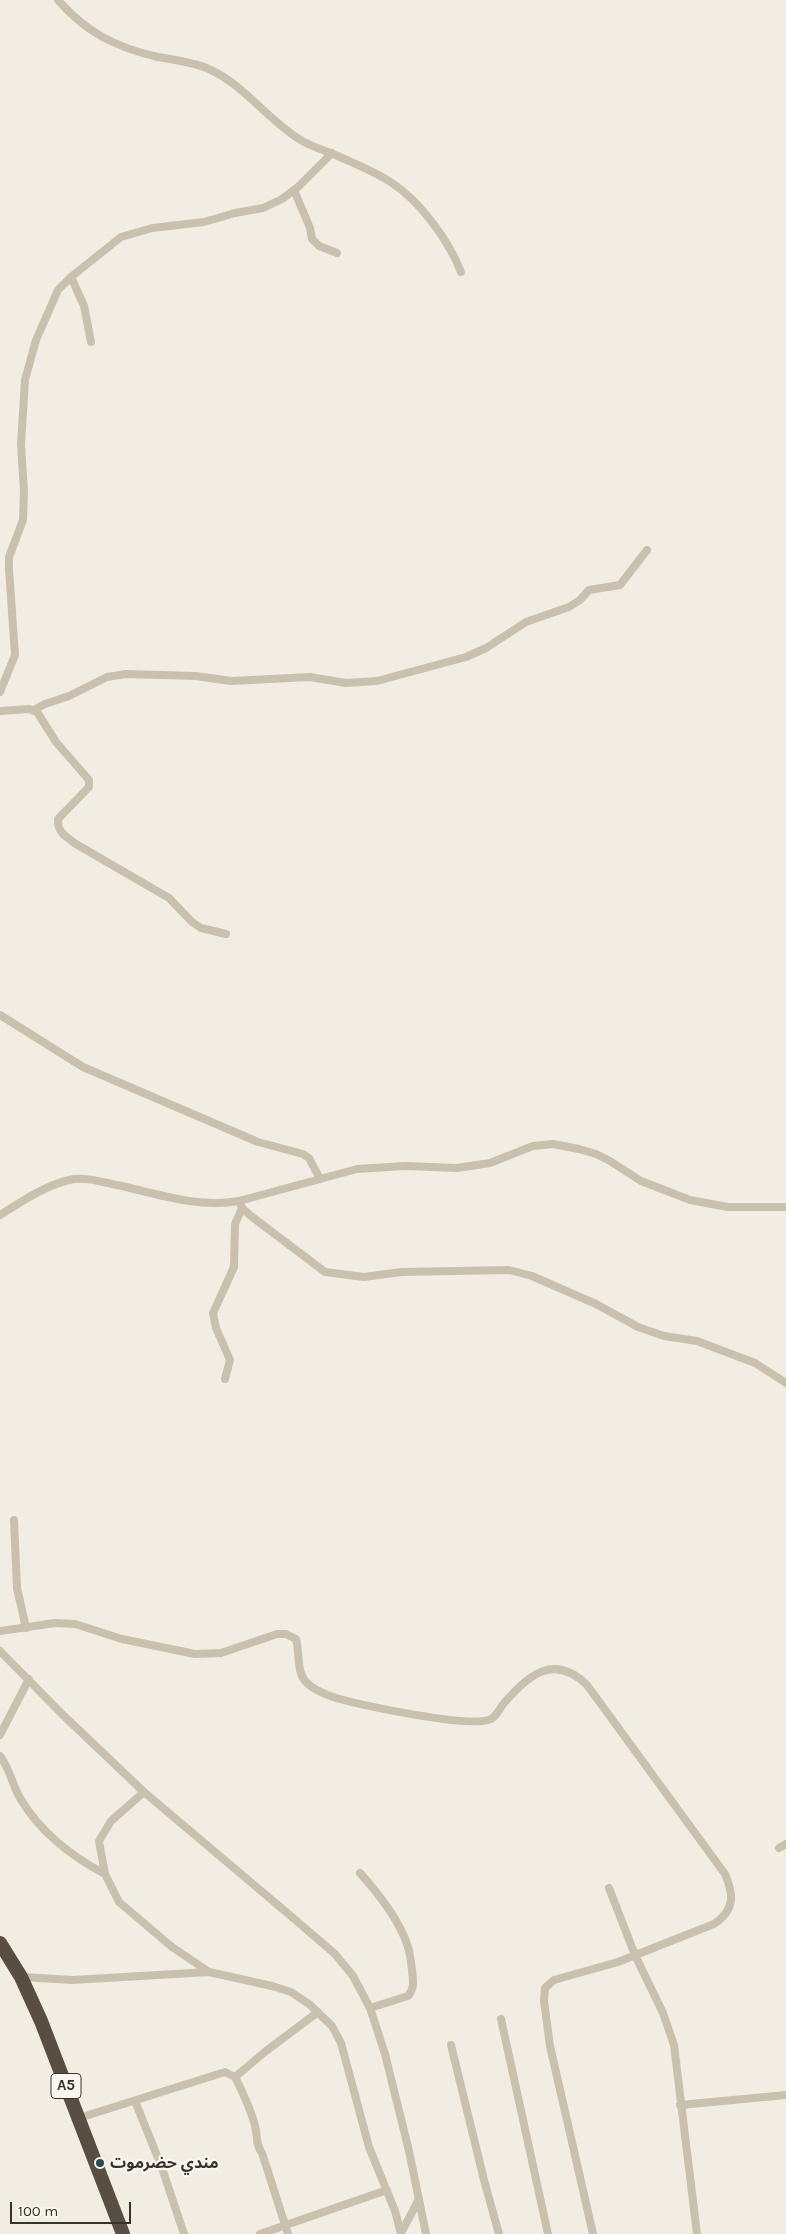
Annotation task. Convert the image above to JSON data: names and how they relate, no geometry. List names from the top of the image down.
{
  "streets": {
    "highway": ["A5"]
  },
  "places": ["مندي حضرموت"],
  "scale_bar": "100 m"
}
